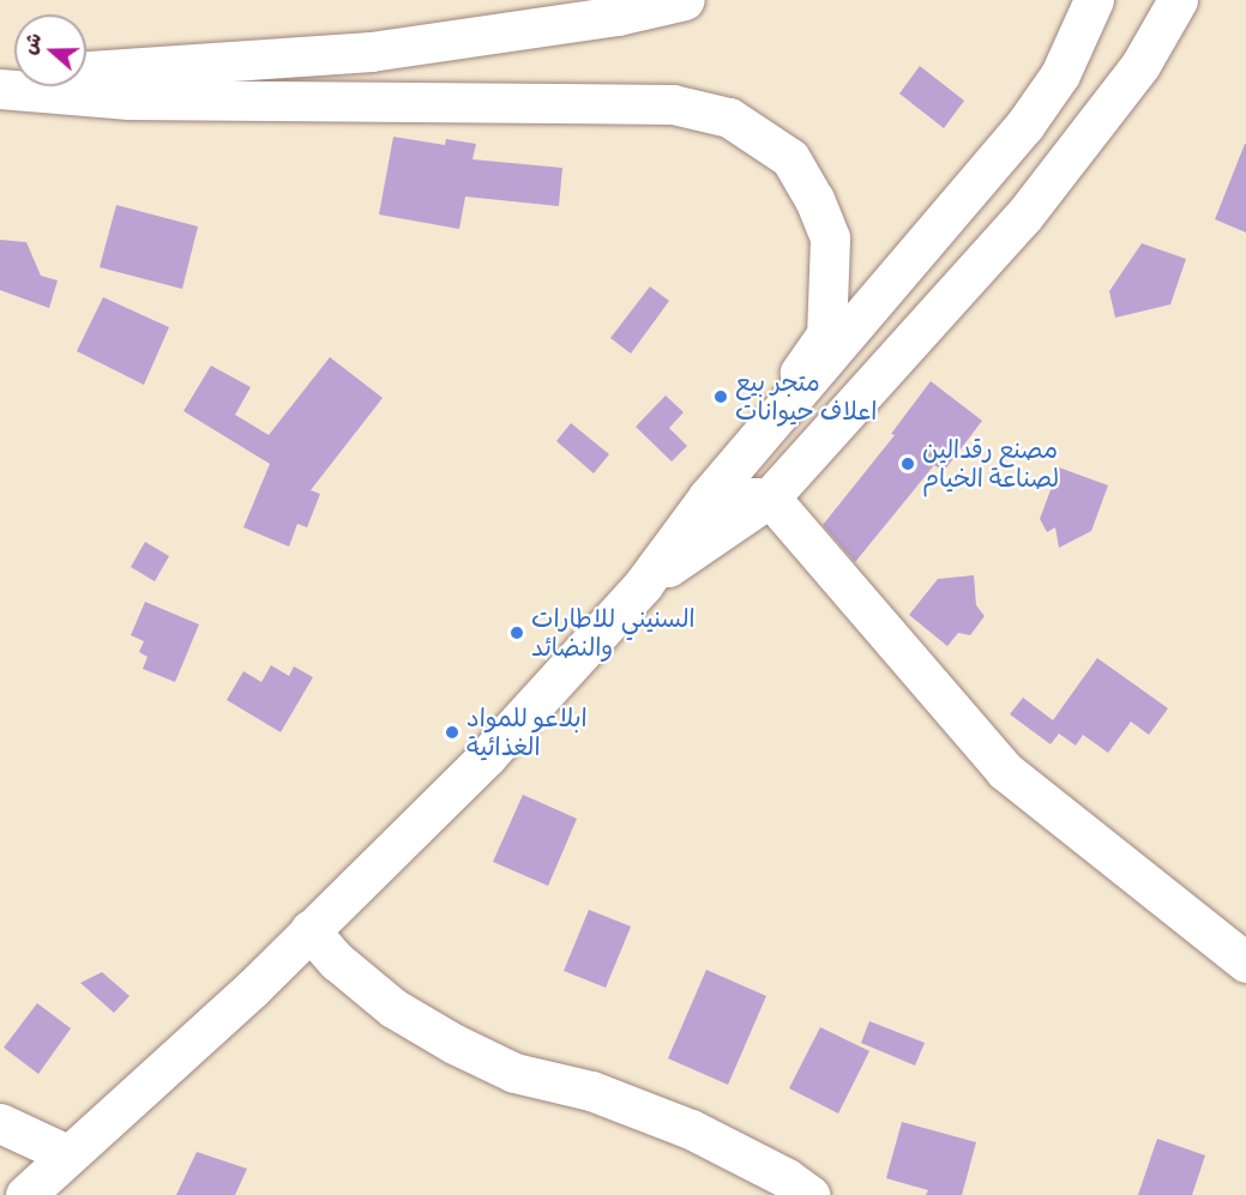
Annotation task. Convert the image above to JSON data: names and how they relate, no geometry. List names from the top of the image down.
{
  "places": [
    "متجر بيع اعلاف حيوانات",
    "مصنع رقدالين لصناعة الخيام",
    "السنيني للاطارات والنضائد",
    "ابلاعو للمواد الغذائية"
  ],
  "north": "left"
}
